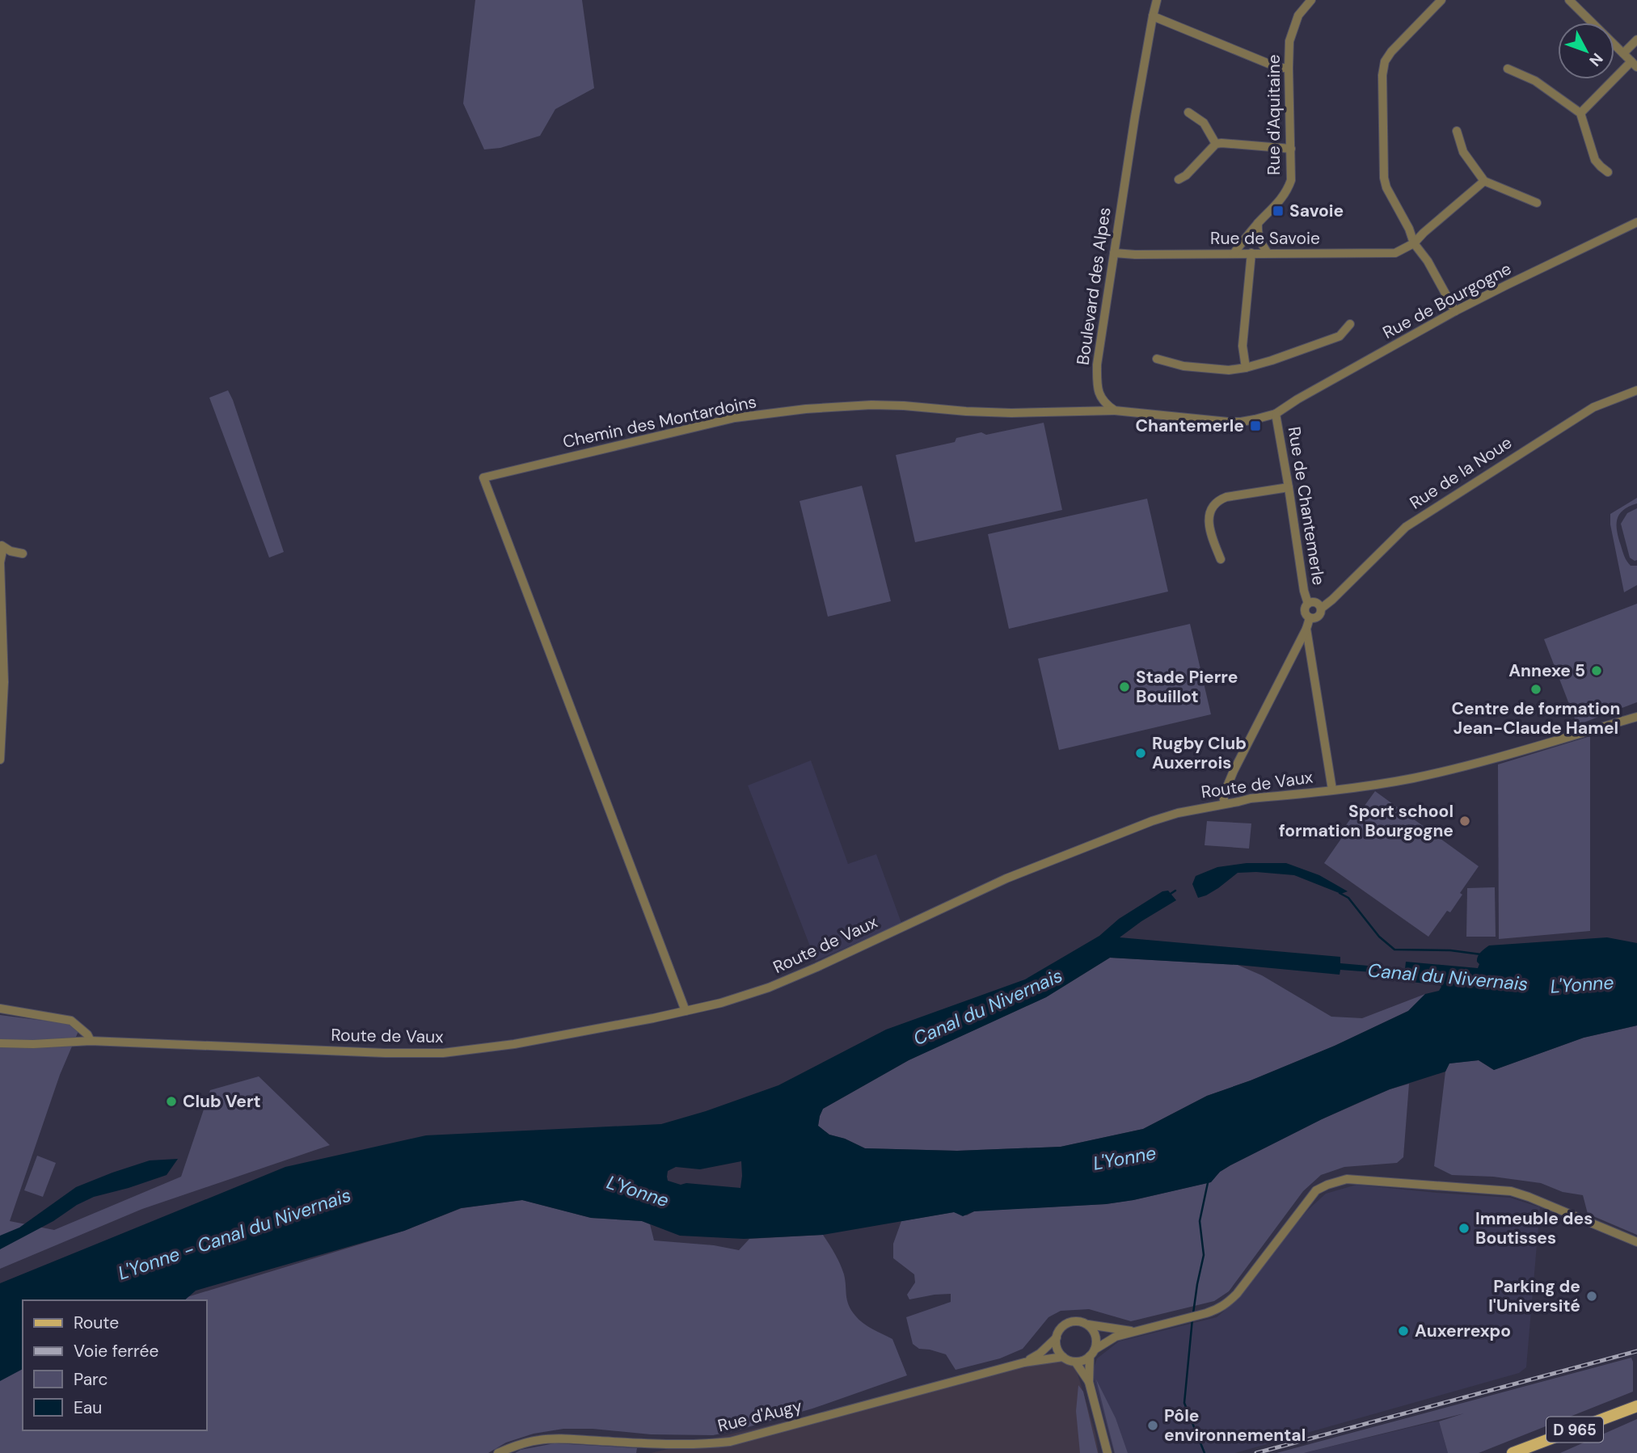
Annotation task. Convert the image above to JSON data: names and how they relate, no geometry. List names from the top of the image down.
{
  "streets": {
    "main road": ["D 965"],
    "street": [
      "Rue d'Aquitaine",
      "Rue de Savoie",
      "Boulevard des Alpes",
      "Rue de Bourgogne",
      "Chemin des Montardoins",
      "Rue de la Noue",
      "Rue de Chantemerle",
      "Route de Vaux",
      "Rue d'Augy"
    ]
  },
  "crossings": [
    ["Rue d'Aquitaine", "Rue de Savoie"],
    ["Rue de Savoie", "Boulevard des Alpes"],
    ["Boulevard des Alpes", "Chemin des Montardoins"],
    ["Rue de Bourgogne", "Rue de Chantemerle"],
    ["Chemin des Montardoins", "Route de Vaux"],
    ["Rue de la Noue", "Rue de Chantemerle"]
  ],
  "water": ["Canal du Nivernais", "L'Yonne", "L'Yonne - Canal du Nivernais"],
  "places": {
    "transit": ["Savoie", "Chantemerle"],
    "other": [
      "Annexe 5",
      "Stade Pierre Bouillot",
      "Centre de formation Jean-Claude Hamel",
      "Rugby Club Auxerrois",
      "Sport school formation Bourgogne",
      "Club Vert",
      "Immeuble des Boutisses",
      "Parking de l'Université",
      "Auxerrexpo",
      "Pôle environnemental"
    ]
  },
  "legend": [
    "Route",
    "Voie ferrée",
    "Parc",
    "Eau"
  ],
  "north": "bottom right"
}
